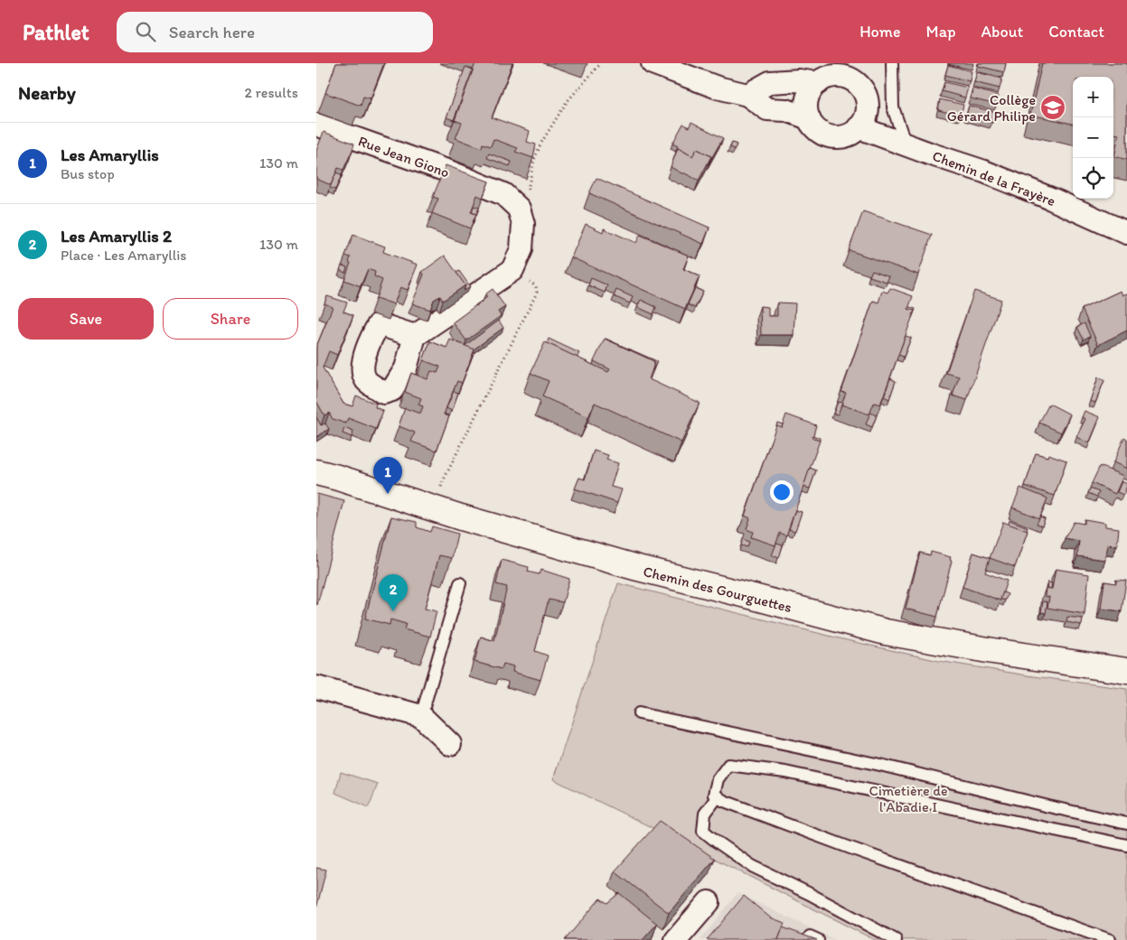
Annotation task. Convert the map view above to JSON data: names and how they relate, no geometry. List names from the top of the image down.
{
  "streets": {
    "main road": ["Chemin des Gourguettes"],
    "street": ["Rue Jean Giono", "Chemin de la Frayère"]
  },
  "parks": ["Cimetière de l'Abadie I"],
  "places": {
    "school or university": ["Collège Gérard Philipe"]
  },
  "page": {
    "header": "Pathlet",
    "search": "Search here",
    "nav": [
      "Home",
      "Map",
      "About",
      "Contact"
    ],
    "heading": ["Nearby", "2 results"],
    "map_buttons": ["+", "−"],
    "list": [
      {
        "mark": "1",
        "name": "Les Amaryllis",
        "note": "Bus stop",
        "value": "130 m"
      },
      {
        "mark": "2",
        "name": "Les Amaryllis 2",
        "note": "Place · Les Amaryllis",
        "value": "130 m"
      }
    ],
    "buttons": ["Save", "Share"],
    "pins": ["1", "2"]
  }
}
